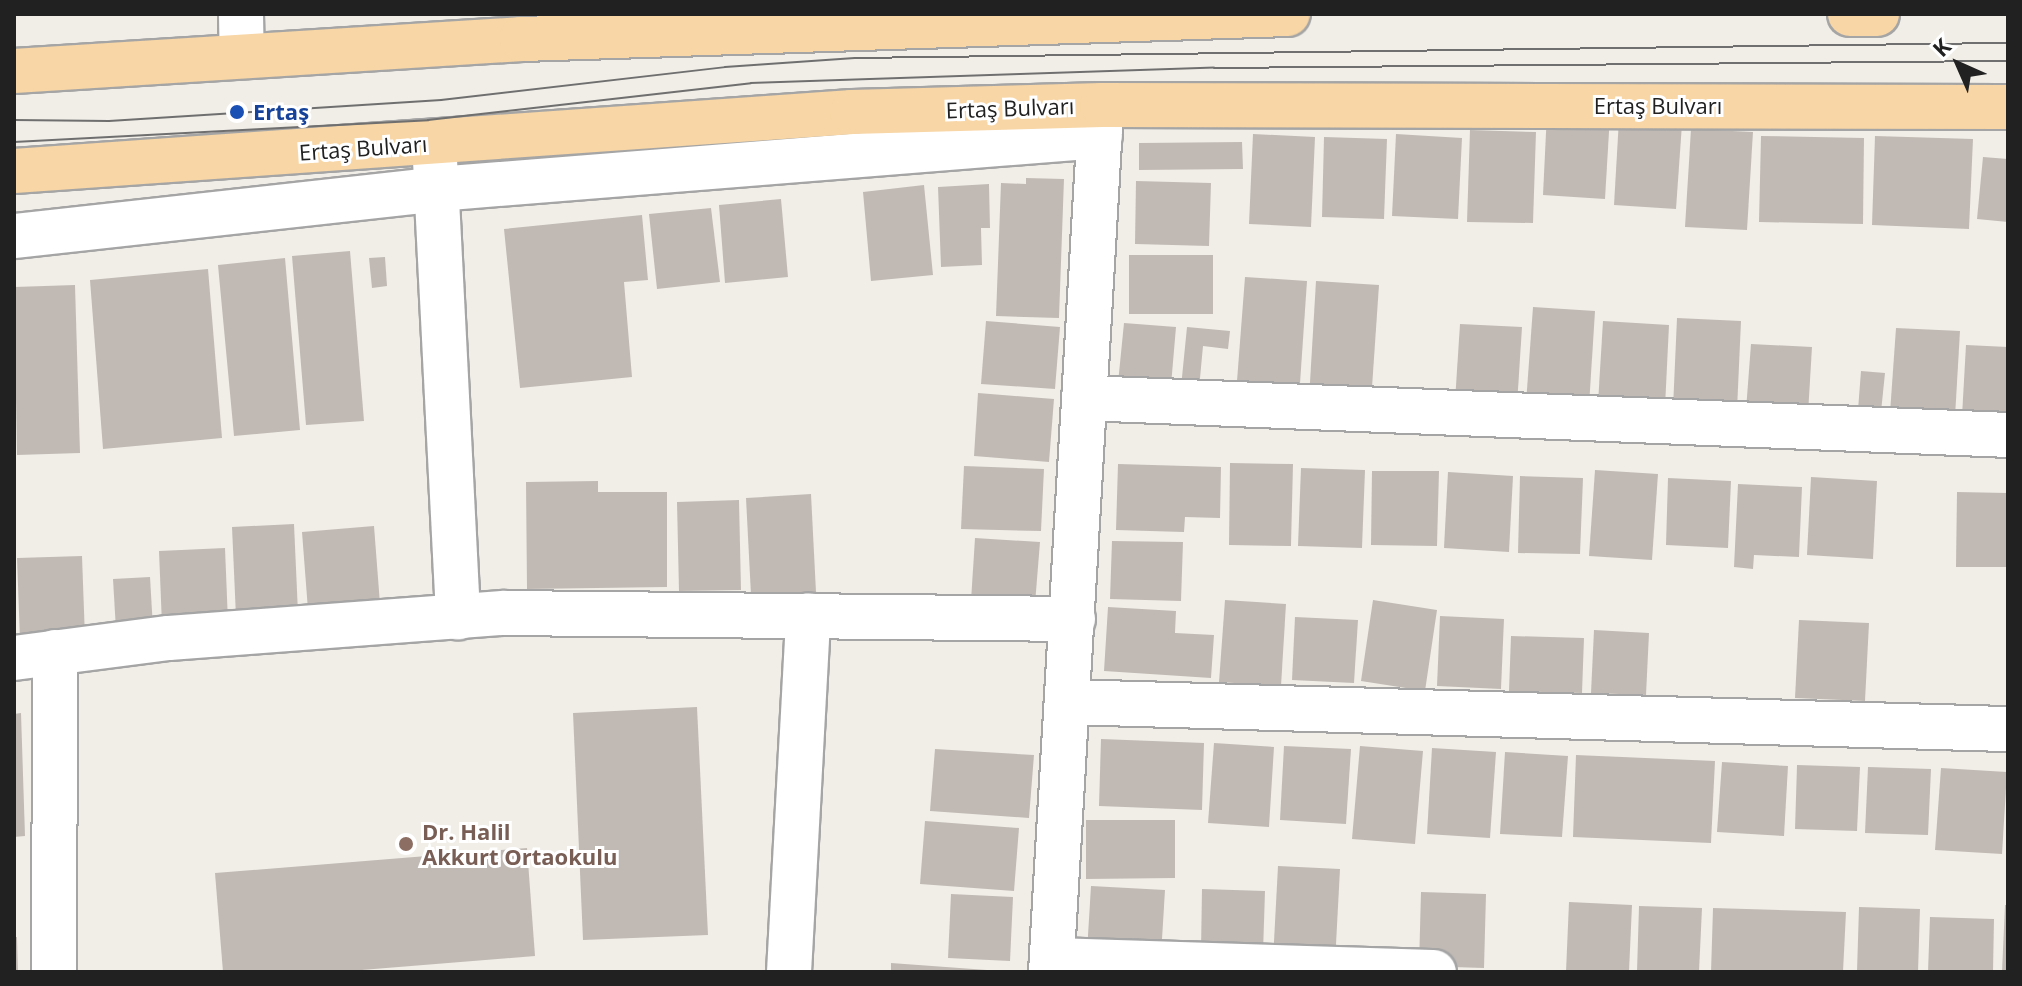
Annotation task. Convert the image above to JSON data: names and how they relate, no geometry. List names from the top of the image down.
{
  "streets": {
    "main road": ["Ertaş Bulvarı"]
  },
  "places": ["Ertaş", "Dr. Halil Akkurt Ortaokulu"],
  "north": "top left"
}
